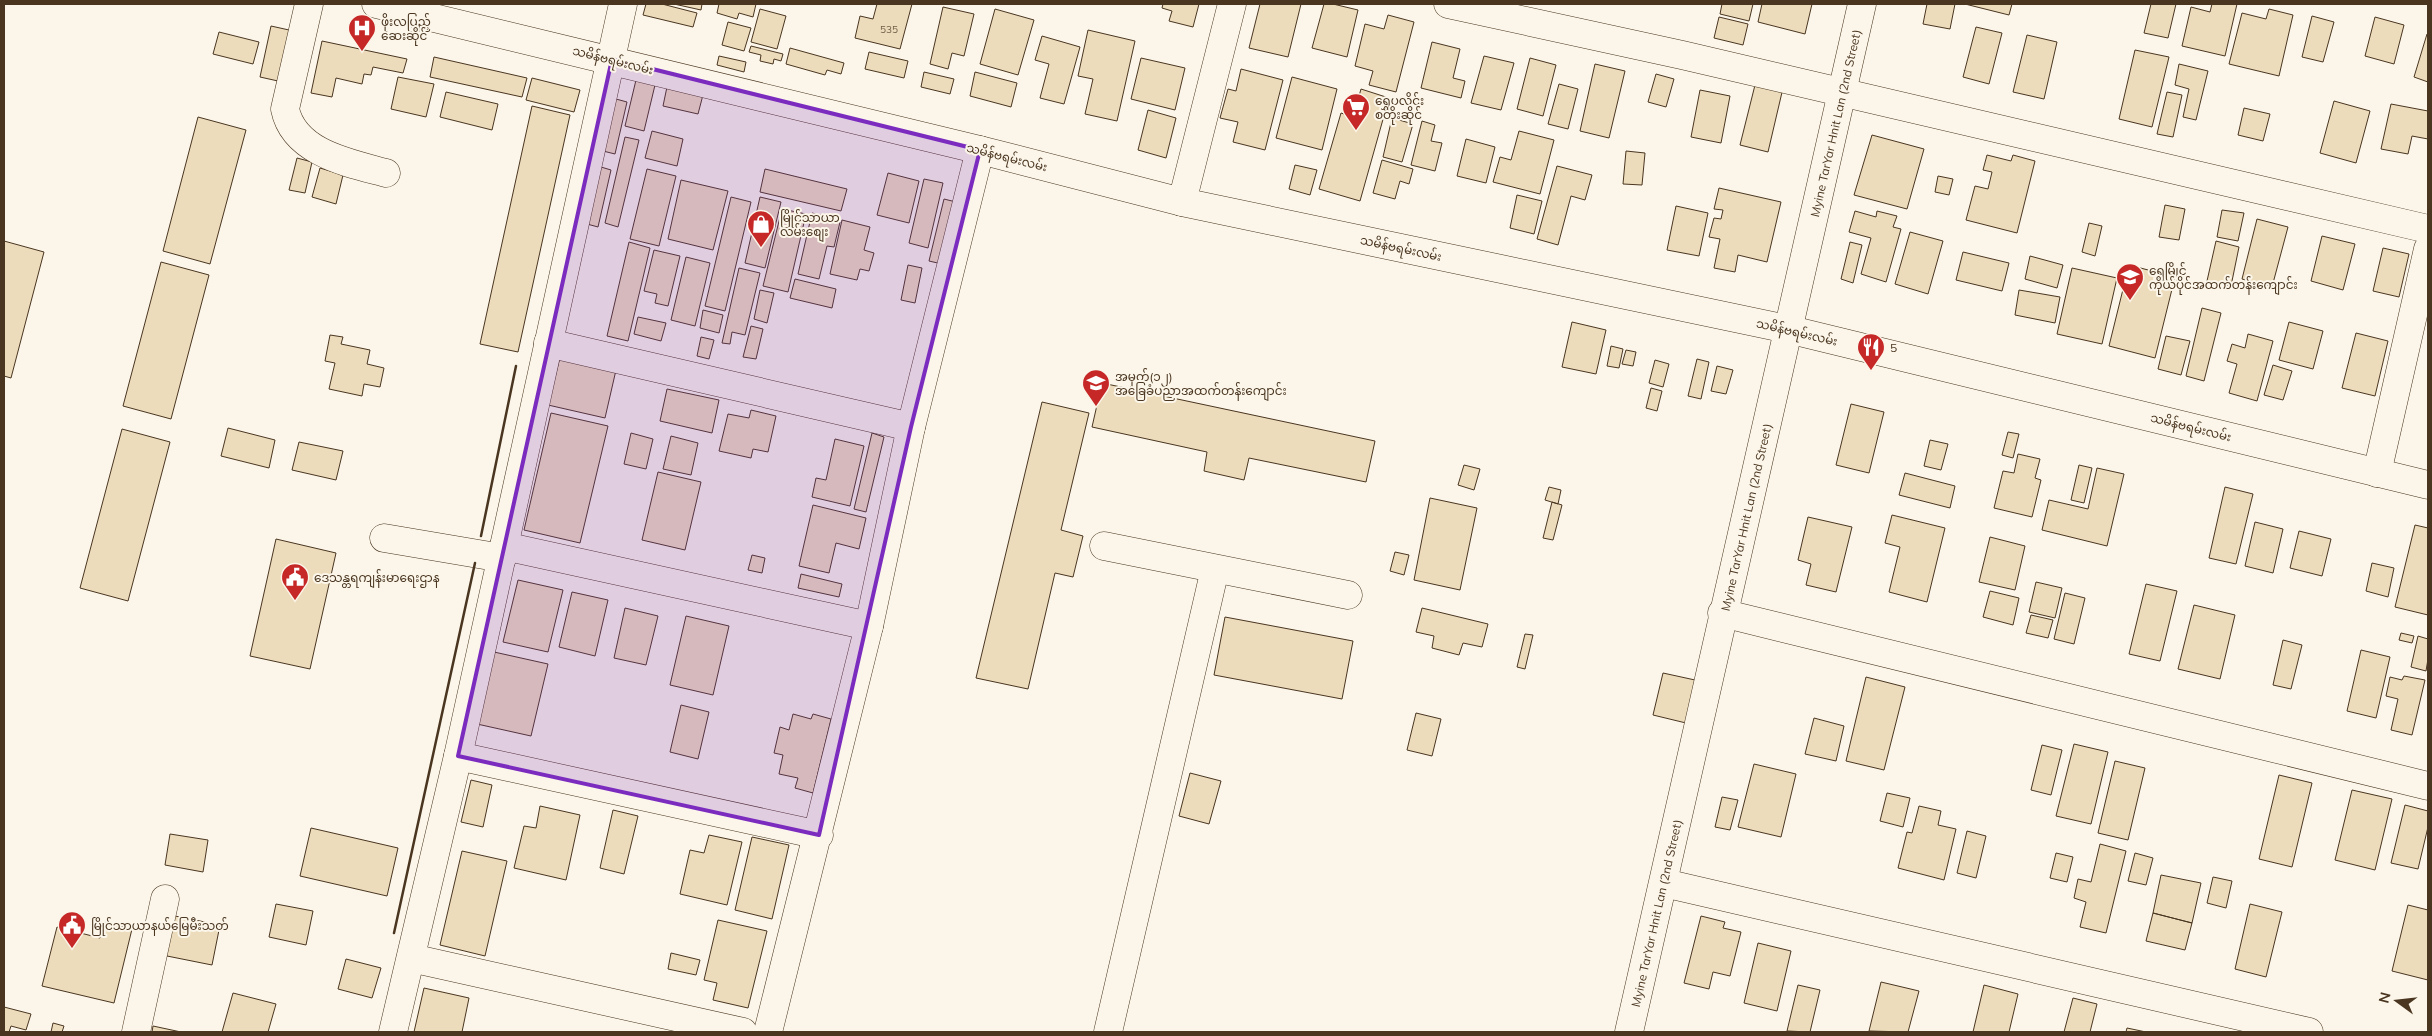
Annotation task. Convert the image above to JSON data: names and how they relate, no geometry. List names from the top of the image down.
{
  "streets": {
    "street": ["သမိန်ဗရမ်းလမ်း", "Myine TarYar Hnit Lan (2nd Street)"]
  },
  "crossings": [
    ["သမိန်ဗရမ်းလမ်း", "Myine TarYar Hnit Lan (2nd Street)"]
  ],
  "places": {
    "hospital": ["ဖိုးလပြည့် ဆေးဆိုင်"],
    "supermarket": ["ရွှေပလိုင်း စတိုးဆိုင်"],
    "shop": ["မြိုင်သာယာ လမ်းစျေး"],
    "school or university": ["ရွှေမြိုင် ကိုယ်ပိုင်အထက်တန်းကျောင်း", "အမှတ်(၁၂) အခြေခံပညာအထက်တန်းကျောင်း"],
    "restaurant": ["5"],
    "public building": ["ဒေသန္တရကျန်းမာရေးဌာန", "မြိုင်သာယာနယ်မြေမီးသတ်"]
  },
  "house_numbers": ["535"],
  "north": "left"
}
